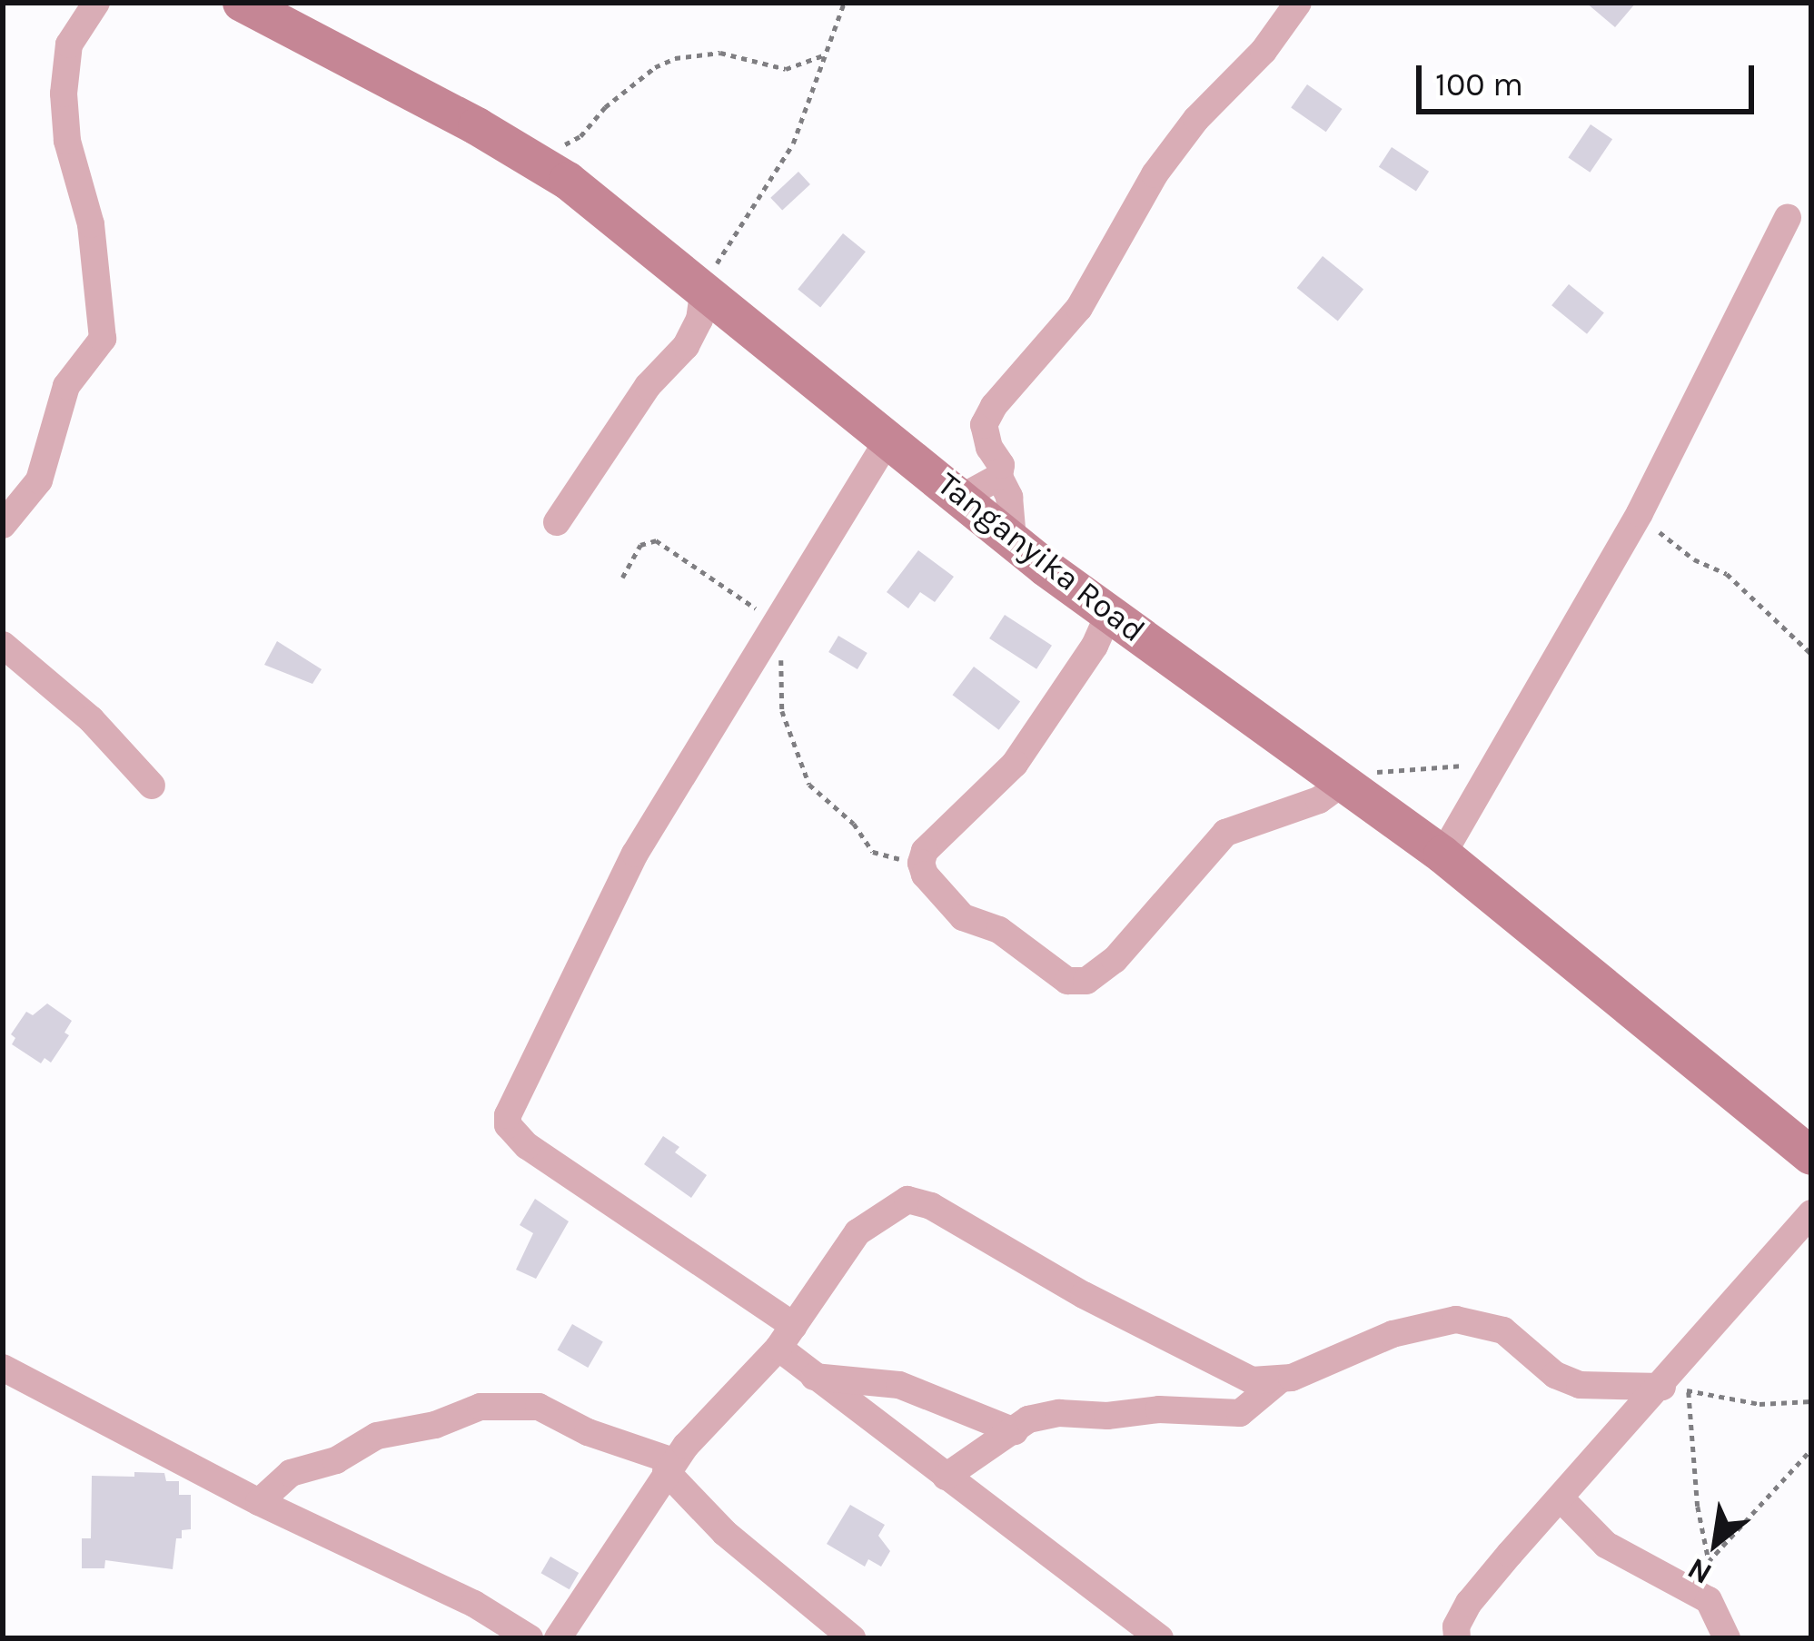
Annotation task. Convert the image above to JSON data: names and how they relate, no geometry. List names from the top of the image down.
{
  "streets": {
    "street": ["Tanganyika Road"]
  },
  "scale_bar": "100 m",
  "north": "bottom left"
}
